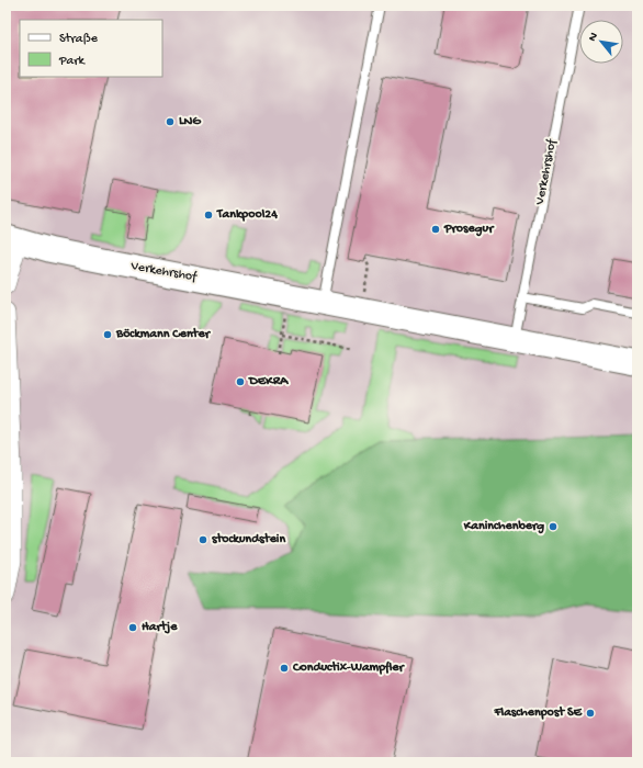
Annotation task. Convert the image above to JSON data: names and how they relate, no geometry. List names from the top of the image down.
{
  "streets": {
    "main road": ["Verkehrshof"]
  },
  "places": [
    "LNG",
    "Tankpool24",
    "Prosegur",
    "Böckmann Center",
    "DEKRA",
    "Kaninchenberg",
    "stockundstein",
    "Hartje",
    "Conductix-Wampfler",
    "Flaschenpost SE"
  ],
  "legend": ["Straße", "Park"],
  "north": "top left"
}
